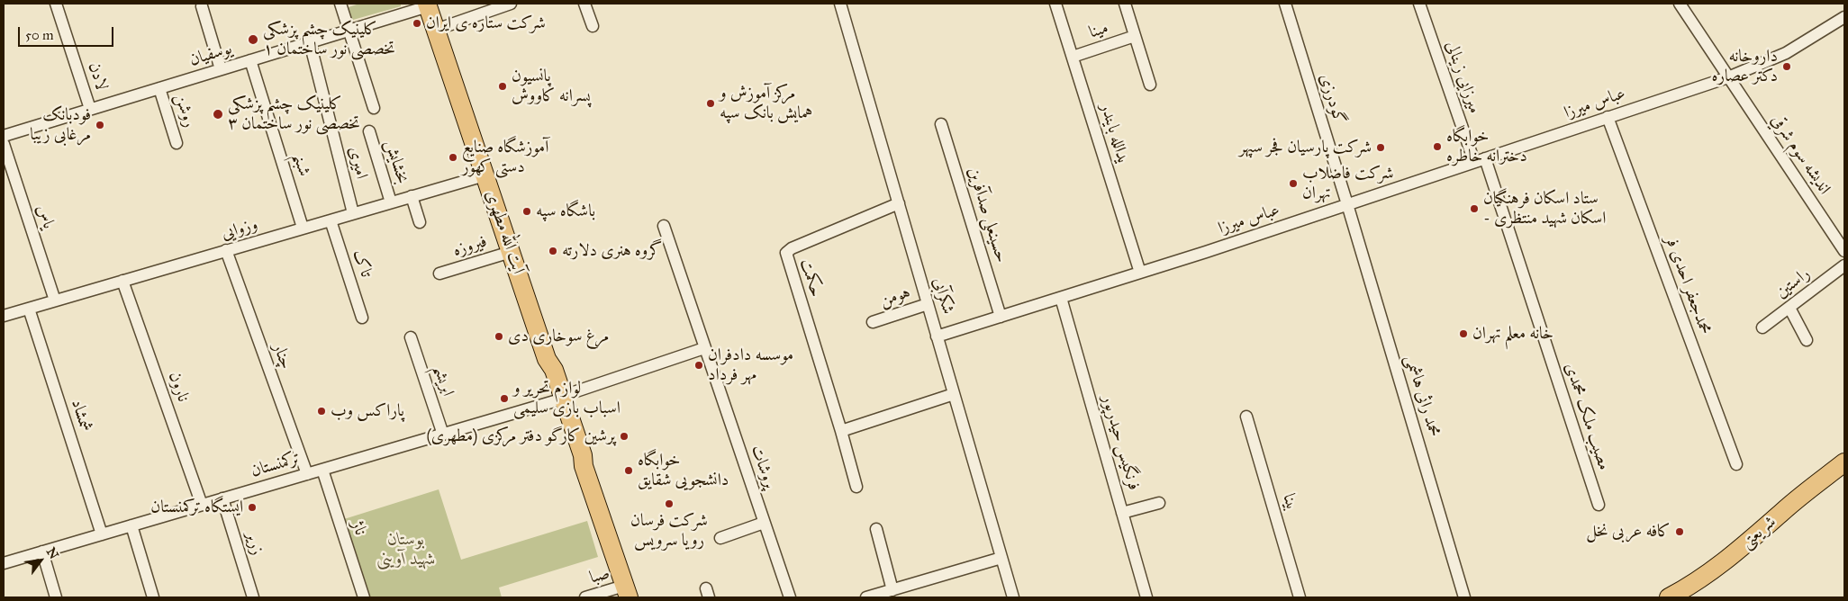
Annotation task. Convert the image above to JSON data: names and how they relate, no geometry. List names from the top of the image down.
{
  "streets": {
    "main road": ["آیت الله مطهری", "شریعتی"],
    "street": [
      "مینا",
      "یوسفیان",
      "لادن",
      "میرزایی زینالی",
      "گودرزی",
      "عباس میرزا",
      "روشن",
      "یدالله بایندر",
      "اندیشه سوم شرقي",
      "بخشایش",
      "امیری",
      "شبنم",
      "حسینعلی صدآفرین",
      "یاس",
      "وزوایی",
      "فیروزه",
      "تاک",
      "حکمت",
      "راستین",
      "محمدجعفر احدی فر",
      "شکرآبی",
      "هومن",
      "چنار",
      "ابریشم",
      "نارون",
      "محمد راثی هاشمی",
      "شمشاد",
      "مصیب ملک محمدی",
      "فرنگیس حیدرپور",
      "ترکمنستان",
      "پروشات",
      "بینا",
      "ناژ",
      "زریر",
      "صبا"
    ]
  },
  "crossings": [
    ["مینا", "یدالله بایندر"],
    ["یوسفیان", "لادن"],
    ["یوسفیان", "روشن"],
    ["یوسفیان", "امیری"],
    ["یوسفیان", "شبنم"],
    ["یوسفیان", "آیت الله مطهری"],
    ["میرزایی زینالی", "عباس میرزا"],
    ["میرزایی زینالی", "مصیب ملک محمدی"],
    ["گودرزی", "عباس میرزا"],
    ["گودرزی", "محمد راثی هاشمی"],
    ["عباس میرزا", "یدالله بایندر"],
    ["عباس میرزا", "اندیشه سوم شرقي"],
    ["عباس میرزا", "حسینعلی صدآفرین"],
    ["عباس میرزا", "محمدجعفر احدی فر"],
    ["عباس میرزا", "شکرآبی"],
    ["عباس میرزا", "محمد راثی هاشمی"],
    ["عباس میرزا", "مصیب ملک محمدی"],
    ["عباس میرزا", "فرنگیس حیدرپور"],
    ["بخشایش", "وزوایی"],
    ["امیری", "وزوایی"],
    ["شبنم", "وزوایی"],
    ["یاس", "وزوایی"],
    ["وزوایی", "آیت الله مطهری"],
    ["وزوایی", "تاک"],
    ["وزوایی", "چنار"],
    ["وزوایی", "نارون"],
    ["وزوایی", "شمشاد"],
    ["آیت الله مطهری", "فیروزه"],
    ["آیت الله مطهری", "ترکمنستان"],
    ["آیت الله مطهری", "صبا"],
    ["حکمت", "شکرآبی"],
    ["شکرآبی", "هومن"],
    ["چنار", "ترکمنستان"],
    ["ابریشم", "ترکمنستان"],
    ["نارون", "ترکمنستان"],
    ["شمشاد", "ترکمنستان"],
    ["ترکمنستان", "ناژ"],
    ["ترکمنستان", "زریر"]
  ],
  "parks": ["بوستان شهید آوینی"],
  "places": [
    "شرکت ستاره ی ایران",
    "کلینیک چشم پزشکی تخصصی نور ساختمان ۱",
    "داروخانه دکتر عصاره",
    "پانسیون پسرانه کاووش",
    "مرکز آموزش و همایش بانک سپه",
    "کلینیک چشم پزشکی تخصصی نور ساختمان ۳",
    "فودبانک مرغابی زیبا",
    "خوابگاه دخترانه خاطره",
    "شرکت پارسیان فجر سپهر",
    "آموزشگاه صنایع دستی کهور",
    "شرکت فاضلاب تهران",
    "ستاد اسکان فرهنگیان - اسکان شهید منتظری",
    "باشگاه سپه",
    "گروه هنری دلارته",
    "خانه معلم تهران",
    "مرغ سوخاری دی",
    "موسسه دادفران مهر فرداد",
    "لوازم تحریر و اسباب بازی سلیمی",
    "پاراکس وب",
    "پرشین کارگو دفتر مرکزی (مطهری)",
    "خوابگاه دانشجویی شقایق",
    "شرکت فرسان رویا سرویس",
    "ایستگاه ترکمنستان",
    "کافه عربی نخل"
  ],
  "scale_bar": "50 m",
  "north": "top right"
}
